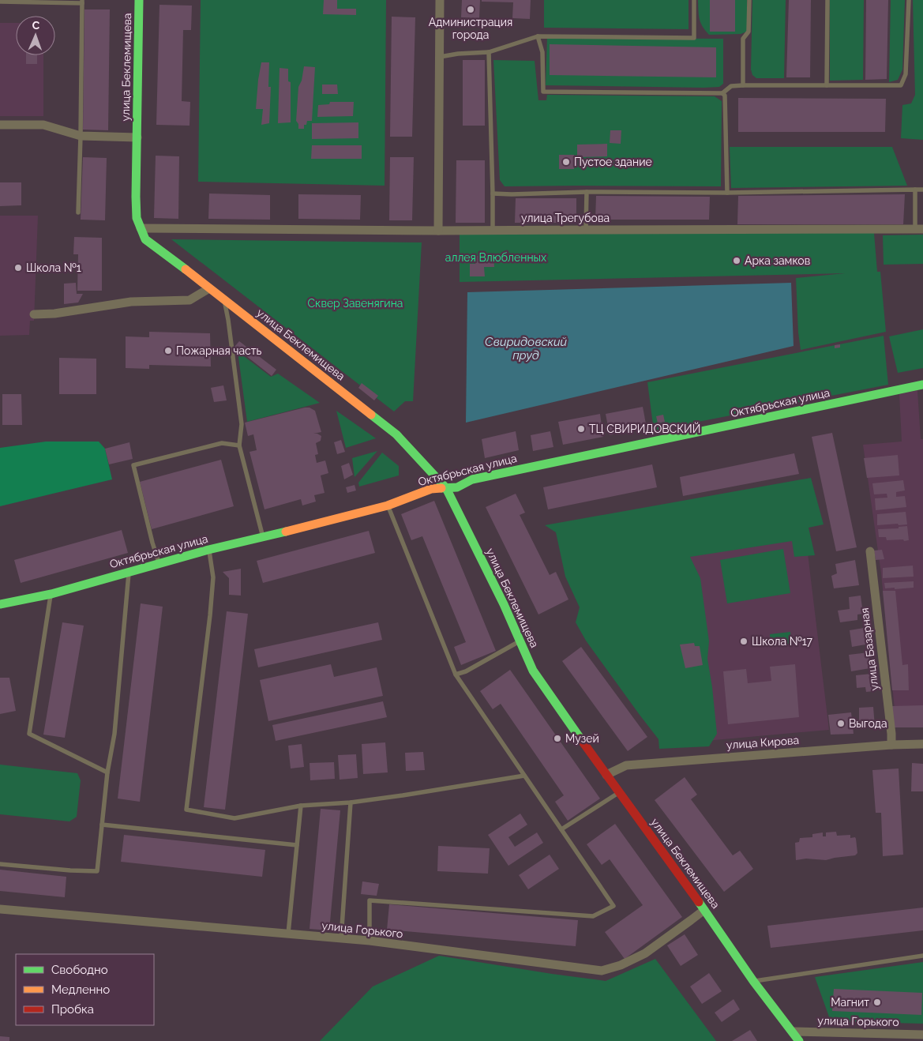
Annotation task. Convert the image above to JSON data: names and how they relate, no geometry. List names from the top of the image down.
{
  "streets": {
    "main road": ["улица Беклемищева", "Октябрьская улица"],
    "street": [
      "улица Трегубова",
      "улица Базарная",
      "улица Кирова",
      "улица Горького"
    ]
  },
  "crossings": [
    ["улица Беклемищева", "Октябрьская улица"],
    ["улица Беклемищева", "улица Кирова"],
    ["улица Беклемищева", "улица Горького"],
    ["улица Базарная", "улица Кирова"]
  ],
  "water": ["Свиридовский пруд"],
  "parks": ["аллея Влюбленных", "Сквер Завенягина"],
  "places": [
    "Администрация города",
    "Пустое здание",
    "Арка замков",
    "Школа №1",
    "Пожарная часть",
    "ТЦ СВИРИДОВСКИЙ",
    "Школа №17",
    "Выгода",
    "Музей",
    "Магнит"
  ],
  "legend": ["Свободно", "Медленно", "Пробка"],
  "north": "top"
}
